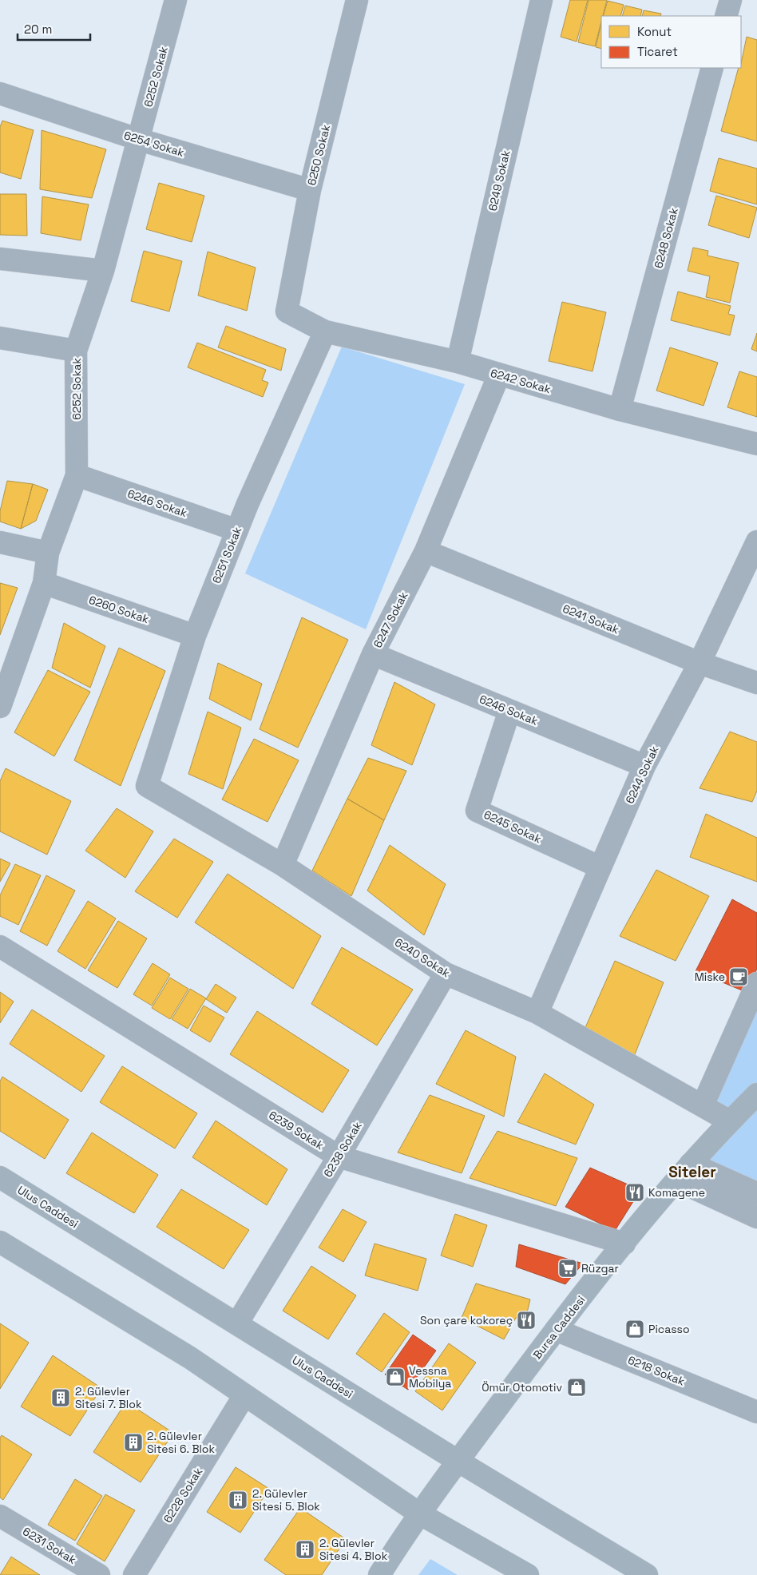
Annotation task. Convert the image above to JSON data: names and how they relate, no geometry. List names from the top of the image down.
{
  "streets": {
    "main road": ["Ulus Caddesi", "Bursa Caddesi"],
    "street": [
      "6252 Sokak",
      "6254 Sokak",
      "6250 Sokak",
      "6249 Sokak",
      "6248 Sokak",
      "6242 Sokak",
      "6246 Sokak",
      "6251 Sokak",
      "6260 Sokak",
      "6241 Sokak",
      "6247 Sokak",
      "6244 Sokak",
      "6245 Sokak",
      "6240 Sokak",
      "6239 Sokak",
      "6238 Sokak",
      "6218 Sokak",
      "6228 Sokak",
      "6231 Sokak"
    ]
  },
  "crossings": [
    ["6252 Sokak", "6254 Sokak"],
    ["6252 Sokak", "6246 Sokak"],
    ["6252 Sokak", "6260 Sokak"],
    ["6254 Sokak", "6250 Sokak"],
    ["6250 Sokak", "6242 Sokak"],
    ["6249 Sokak", "6242 Sokak"],
    ["6248 Sokak", "6242 Sokak"],
    ["6242 Sokak", "6251 Sokak"],
    ["6242 Sokak", "6247 Sokak"],
    ["6246 Sokak", "6251 Sokak"],
    ["6246 Sokak", "6247 Sokak"],
    ["6246 Sokak", "6244 Sokak"],
    ["6246 Sokak", "6245 Sokak"],
    ["6251 Sokak", "6260 Sokak"],
    ["6251 Sokak", "6240 Sokak"],
    ["6241 Sokak", "6247 Sokak"],
    ["6241 Sokak", "6244 Sokak"],
    ["6247 Sokak", "6240 Sokak"],
    ["6244 Sokak", "6245 Sokak"],
    ["6244 Sokak", "6240 Sokak"],
    ["6240 Sokak", "6238 Sokak"],
    ["6240 Sokak", "Bursa Caddesi"],
    ["6239 Sokak", "6238 Sokak"],
    ["6239 Sokak", "Bursa Caddesi"],
    ["6238 Sokak", "Ulus Caddesi"],
    ["Ulus Caddesi", "Bursa Caddesi"],
    ["Bursa Caddesi", "6218 Sokak"]
  ],
  "districts": ["Siteler"],
  "places": {
    "cafe": ["Miske"],
    "restaurant": ["Komagene", "Son çare kokoreç"],
    "supermarket": ["Rüzgar"],
    "shop": ["Picasso", "Vessna Mobilya", "Ömür Otomotiv"],
    "building": [
      "2. Gülevler Sitesi 7. Blok",
      "2. Gülevler Sitesi 6. Blok",
      "2. Gülevler Sitesi 5. Blok",
      "2. Gülevler Sitesi 4. Blok"
    ]
  },
  "legend": ["Konut", "Ticaret"],
  "scale_bar": "20 m"
}
